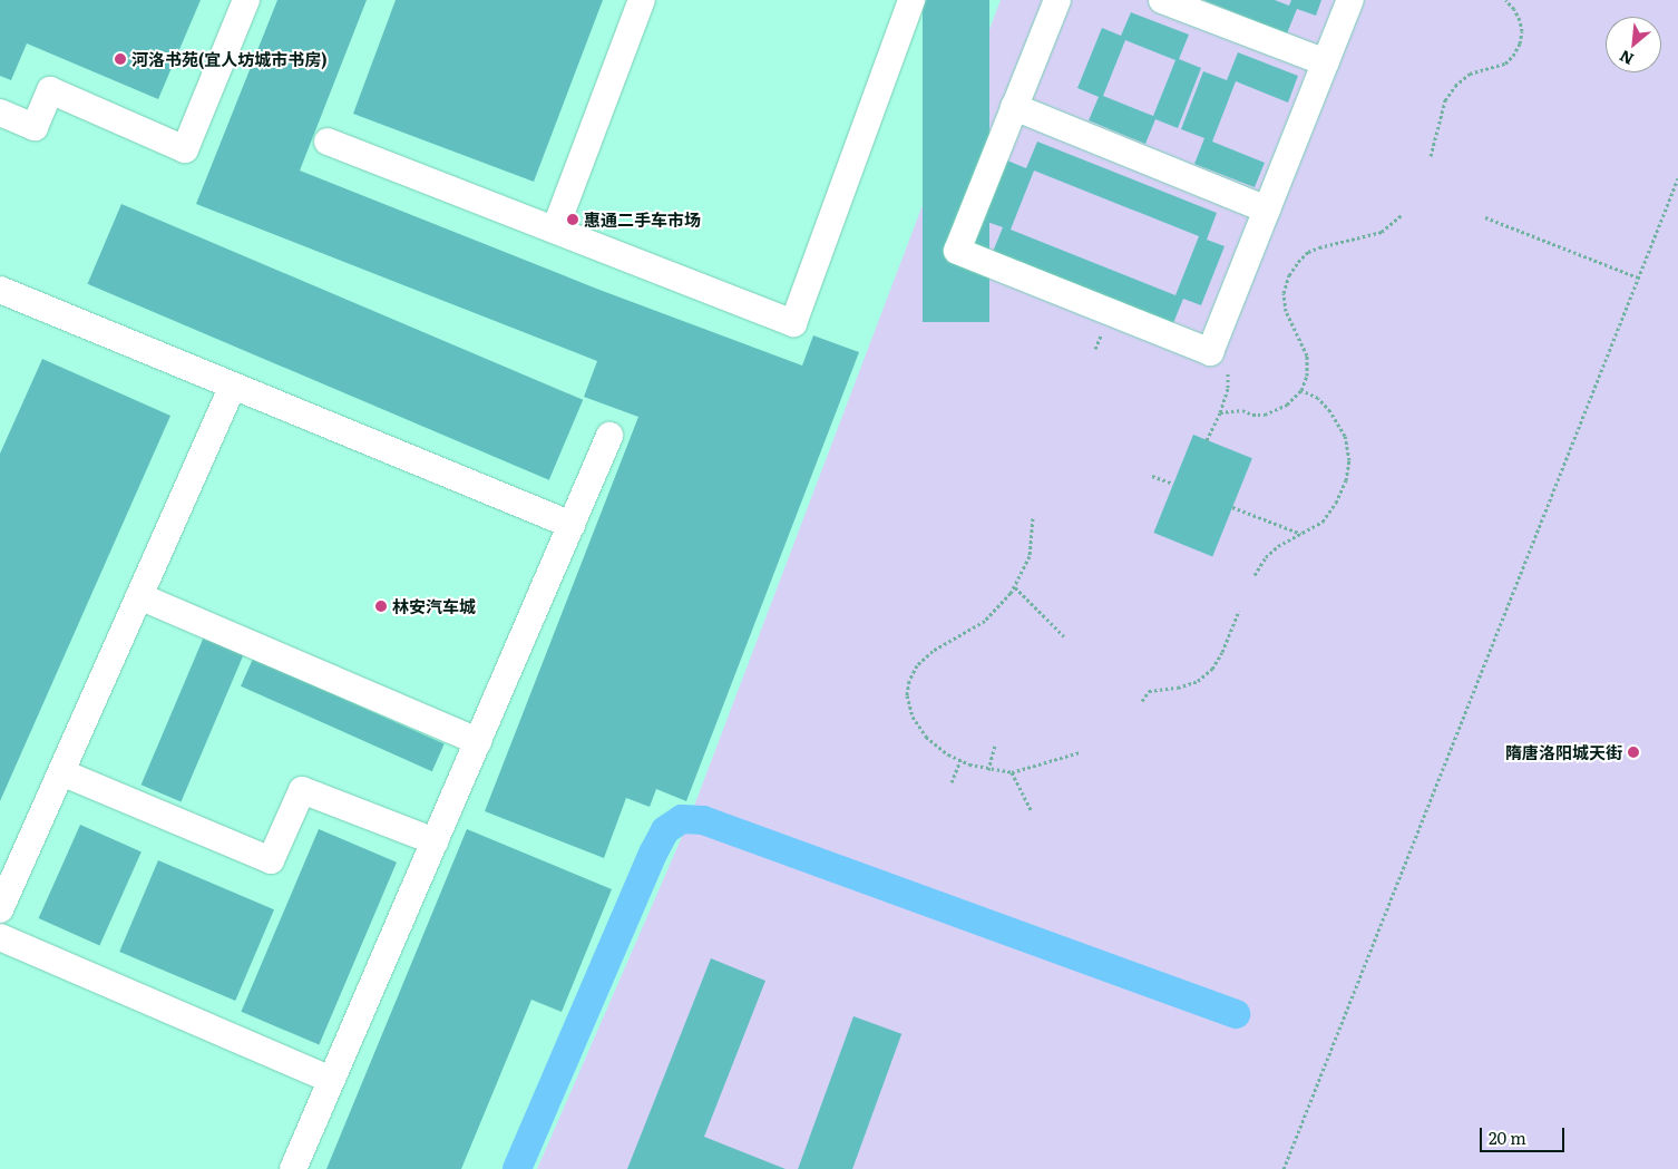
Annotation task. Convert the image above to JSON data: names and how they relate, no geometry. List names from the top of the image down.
{
  "places": [
    "河洛书苑(宜人坊城市书房)",
    "惠通二手车市场",
    "林安汽车城",
    "隋唐洛阳城天街"
  ],
  "scale_bar": "20 m",
  "north": "bottom left"
}
